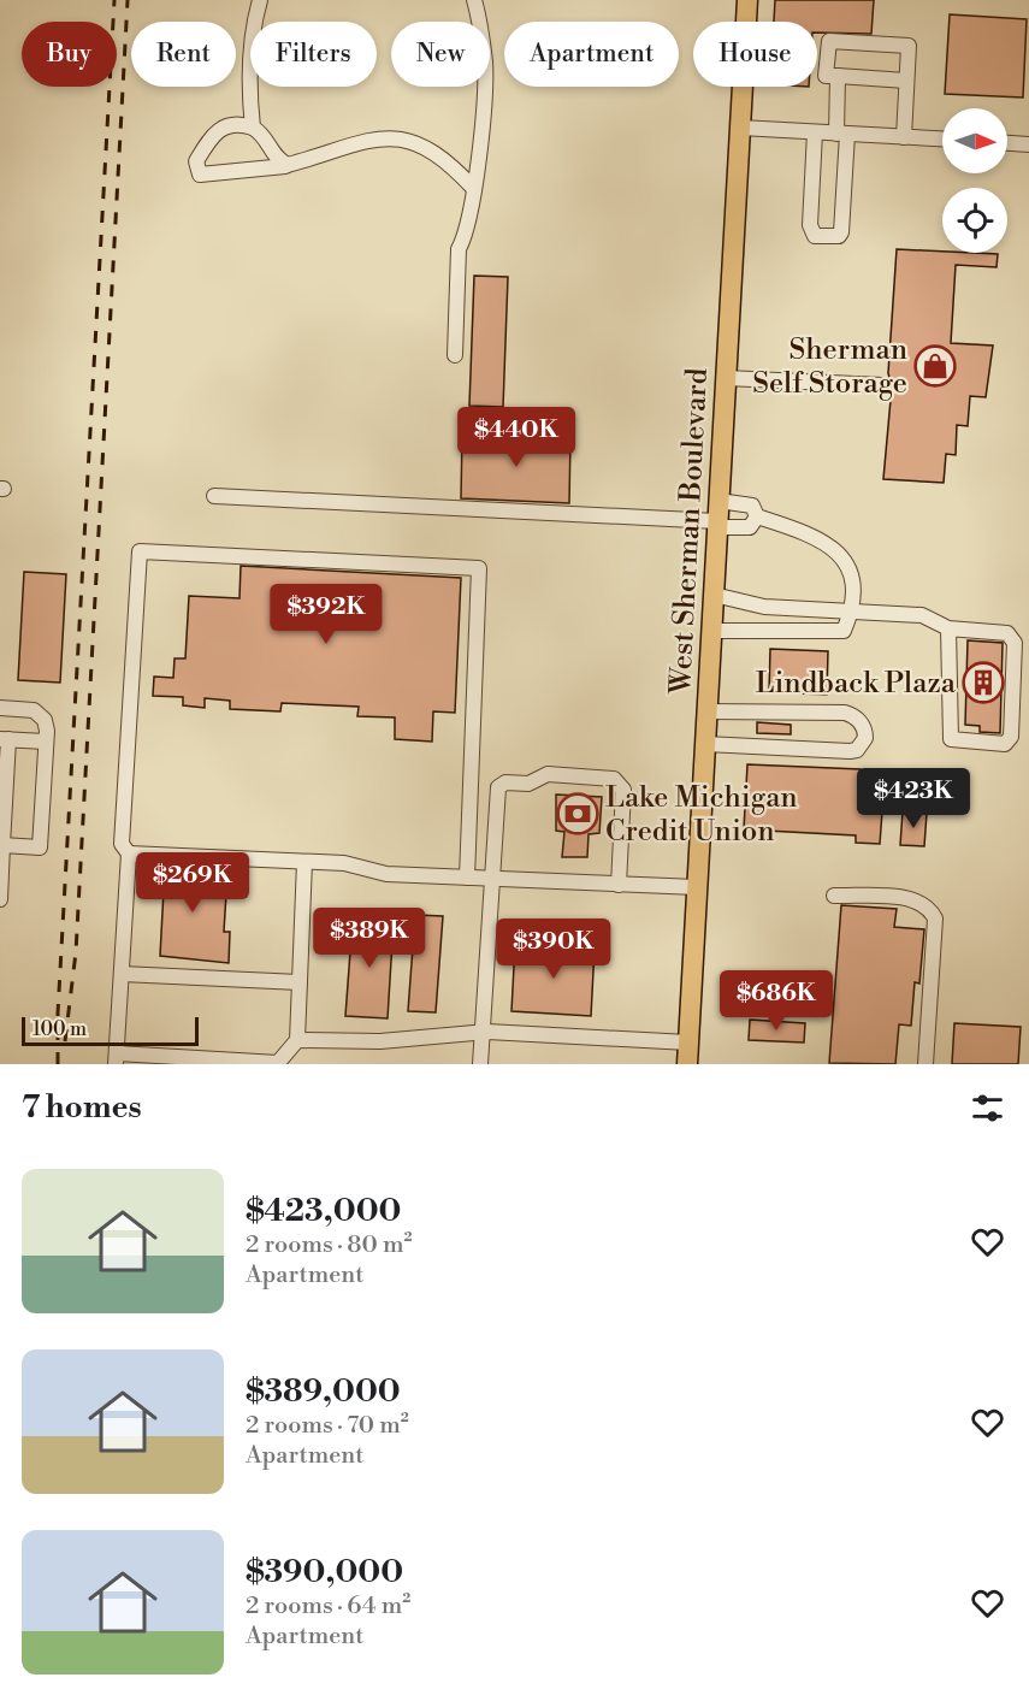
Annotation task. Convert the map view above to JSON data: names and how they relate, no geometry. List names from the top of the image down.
{
  "streets": {
    "main road": ["West Sherman Boulevard"]
  },
  "places": {
    "shop": ["Sherman Self Storage"],
    "building": ["Lindback Plaza"],
    "bank": ["Lake Michigan Credit Union"]
  },
  "scale_bar": "100 m",
  "north": "right",
  "page": {
    "chip": [
      "Buy",
      "Rent",
      "Filters",
      "New",
      "Apartment",
      "House"
    ],
    "price": [
      "$440K",
      "$392K",
      "$423K",
      "$269K",
      "$389K",
      "$390K",
      "$686K"
    ],
    "scale": "100 m",
    "heading": "7 homes",
    "list": [
      {
        "name": "$423,000",
        "note": "2 rooms · 80 m² · Apartment"
      },
      {
        "name": "$389,000",
        "note": "2 rooms · 70 m² · Apartment"
      },
      {
        "name": "$390,000",
        "note": "2 rooms · 64 m² · Apartment"
      }
    ]
  }
}
